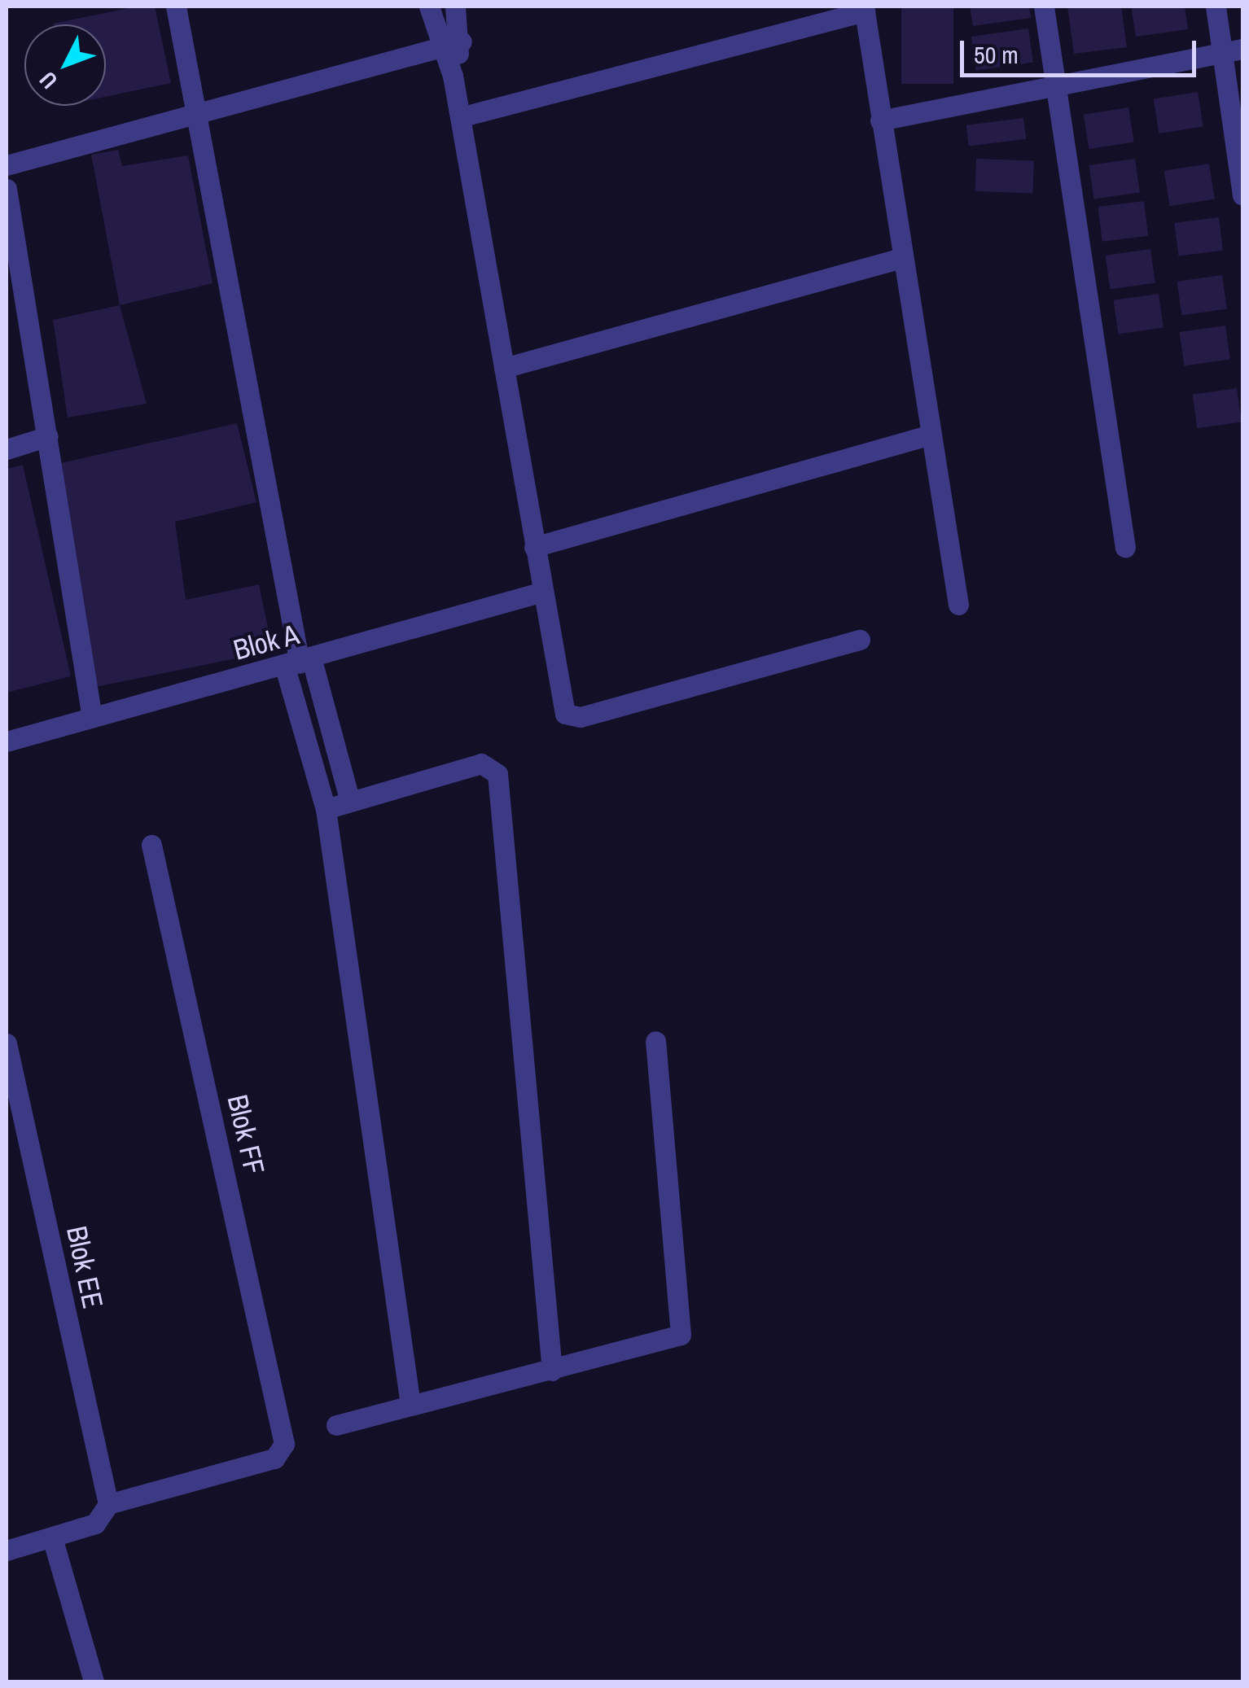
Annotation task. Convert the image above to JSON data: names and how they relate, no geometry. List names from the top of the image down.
{
  "streets": {
    "street": ["Blok A", "Blok FF", "Blok EE"]
  },
  "crossings": [
    ["Blok FF", "Blok EE"]
  ],
  "scale_bar": "50 m",
  "north": "bottom left"
}
